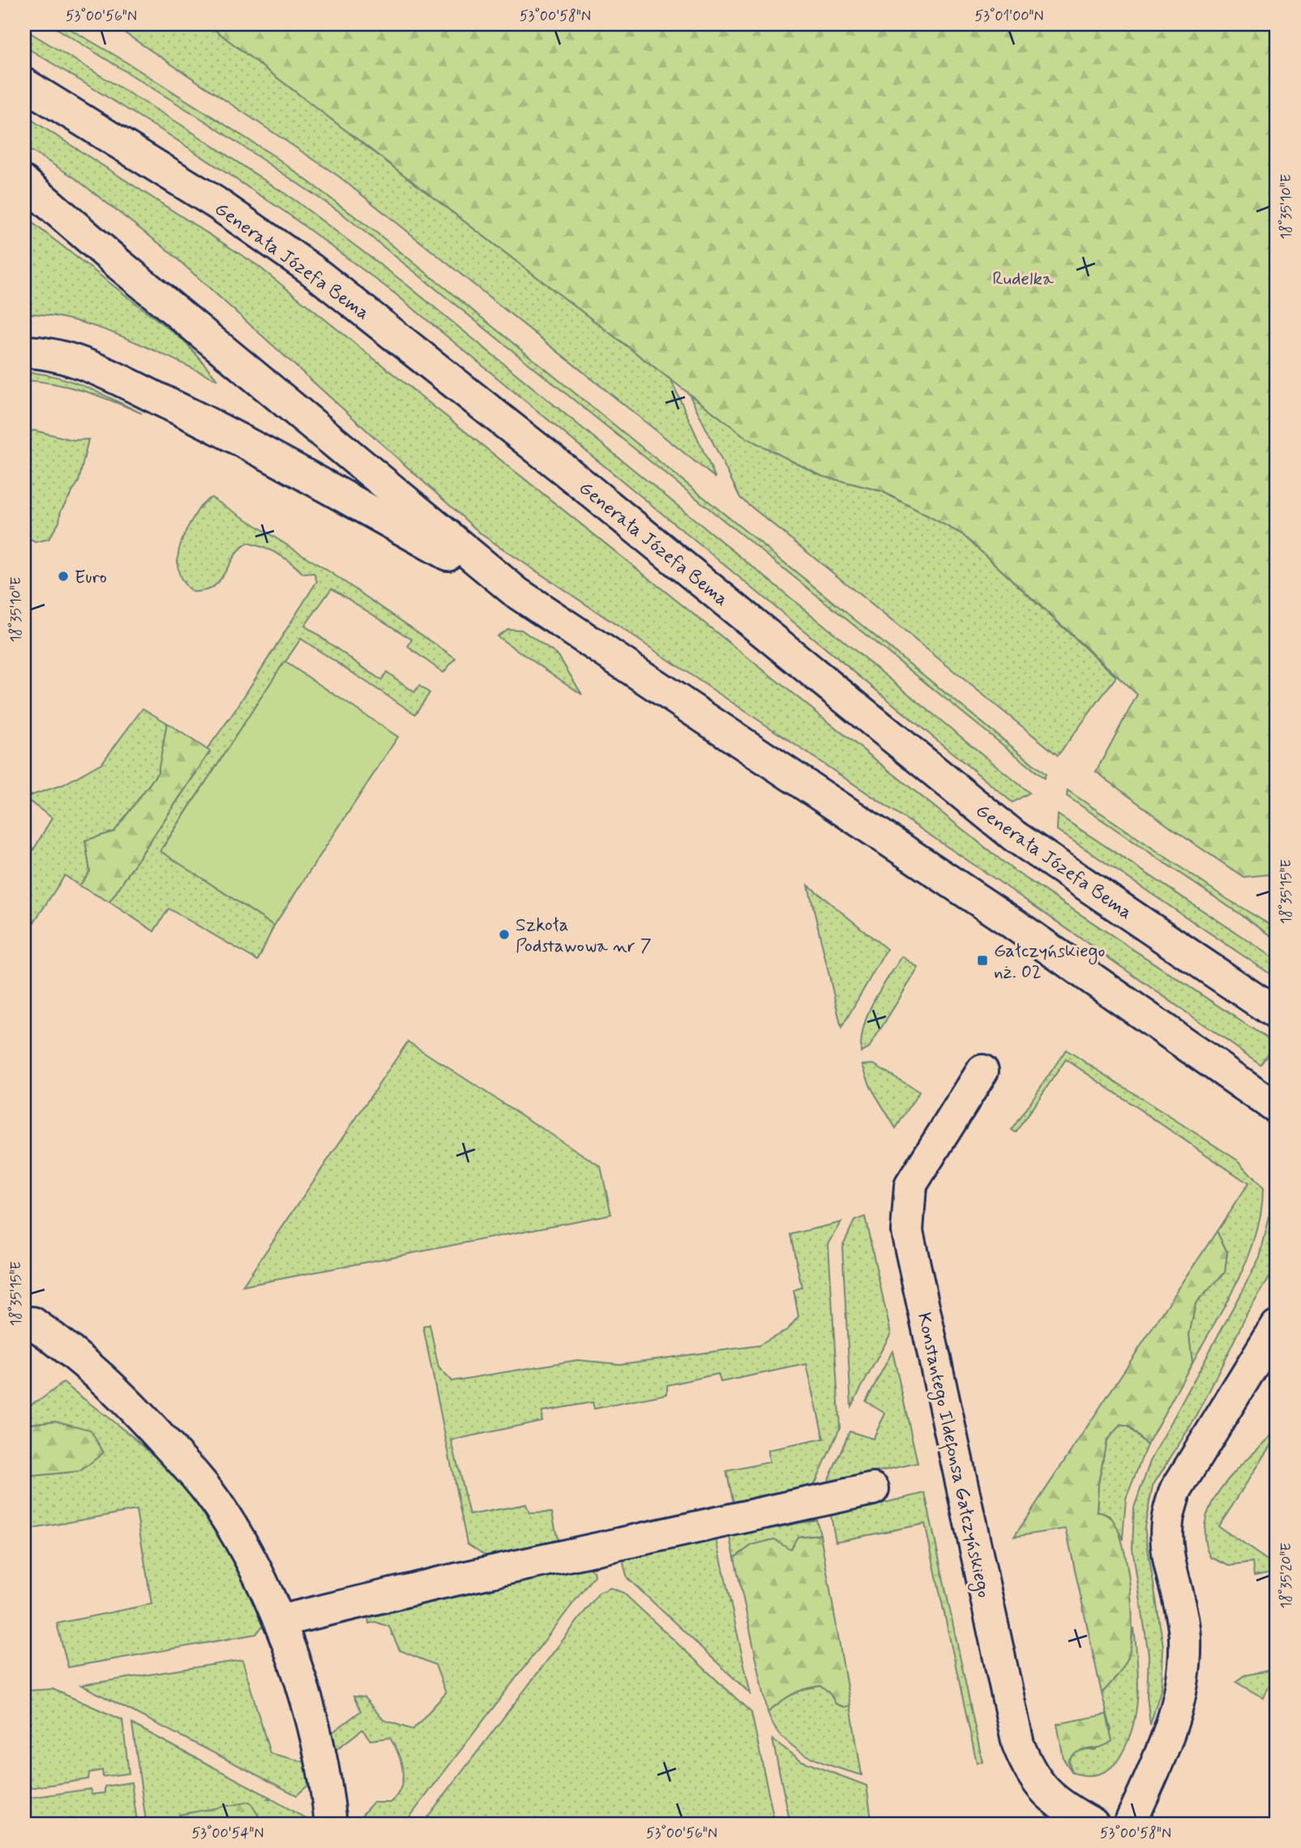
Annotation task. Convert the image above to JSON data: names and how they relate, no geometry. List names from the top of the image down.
{
  "streets": {
    "main road": ["Generała Józefa Bema", "Konstantego Ildefonsa Gałczyńskiego"]
  },
  "parks": ["Rudelka"],
  "places": {
    "other": ["Euro", "Szkoła Podstawowa nr 7"],
    "transit": ["Gałczyńskiego nż. 02"]
  },
  "coordinates": [
    "53°00'56\"N",
    "53°00'58\"N",
    "53°01'00\"N",
    "18°35'10\"E",
    "18°35'15\"E",
    "18°35'20\"E",
    "53°00'54\"N"
  ]
}
